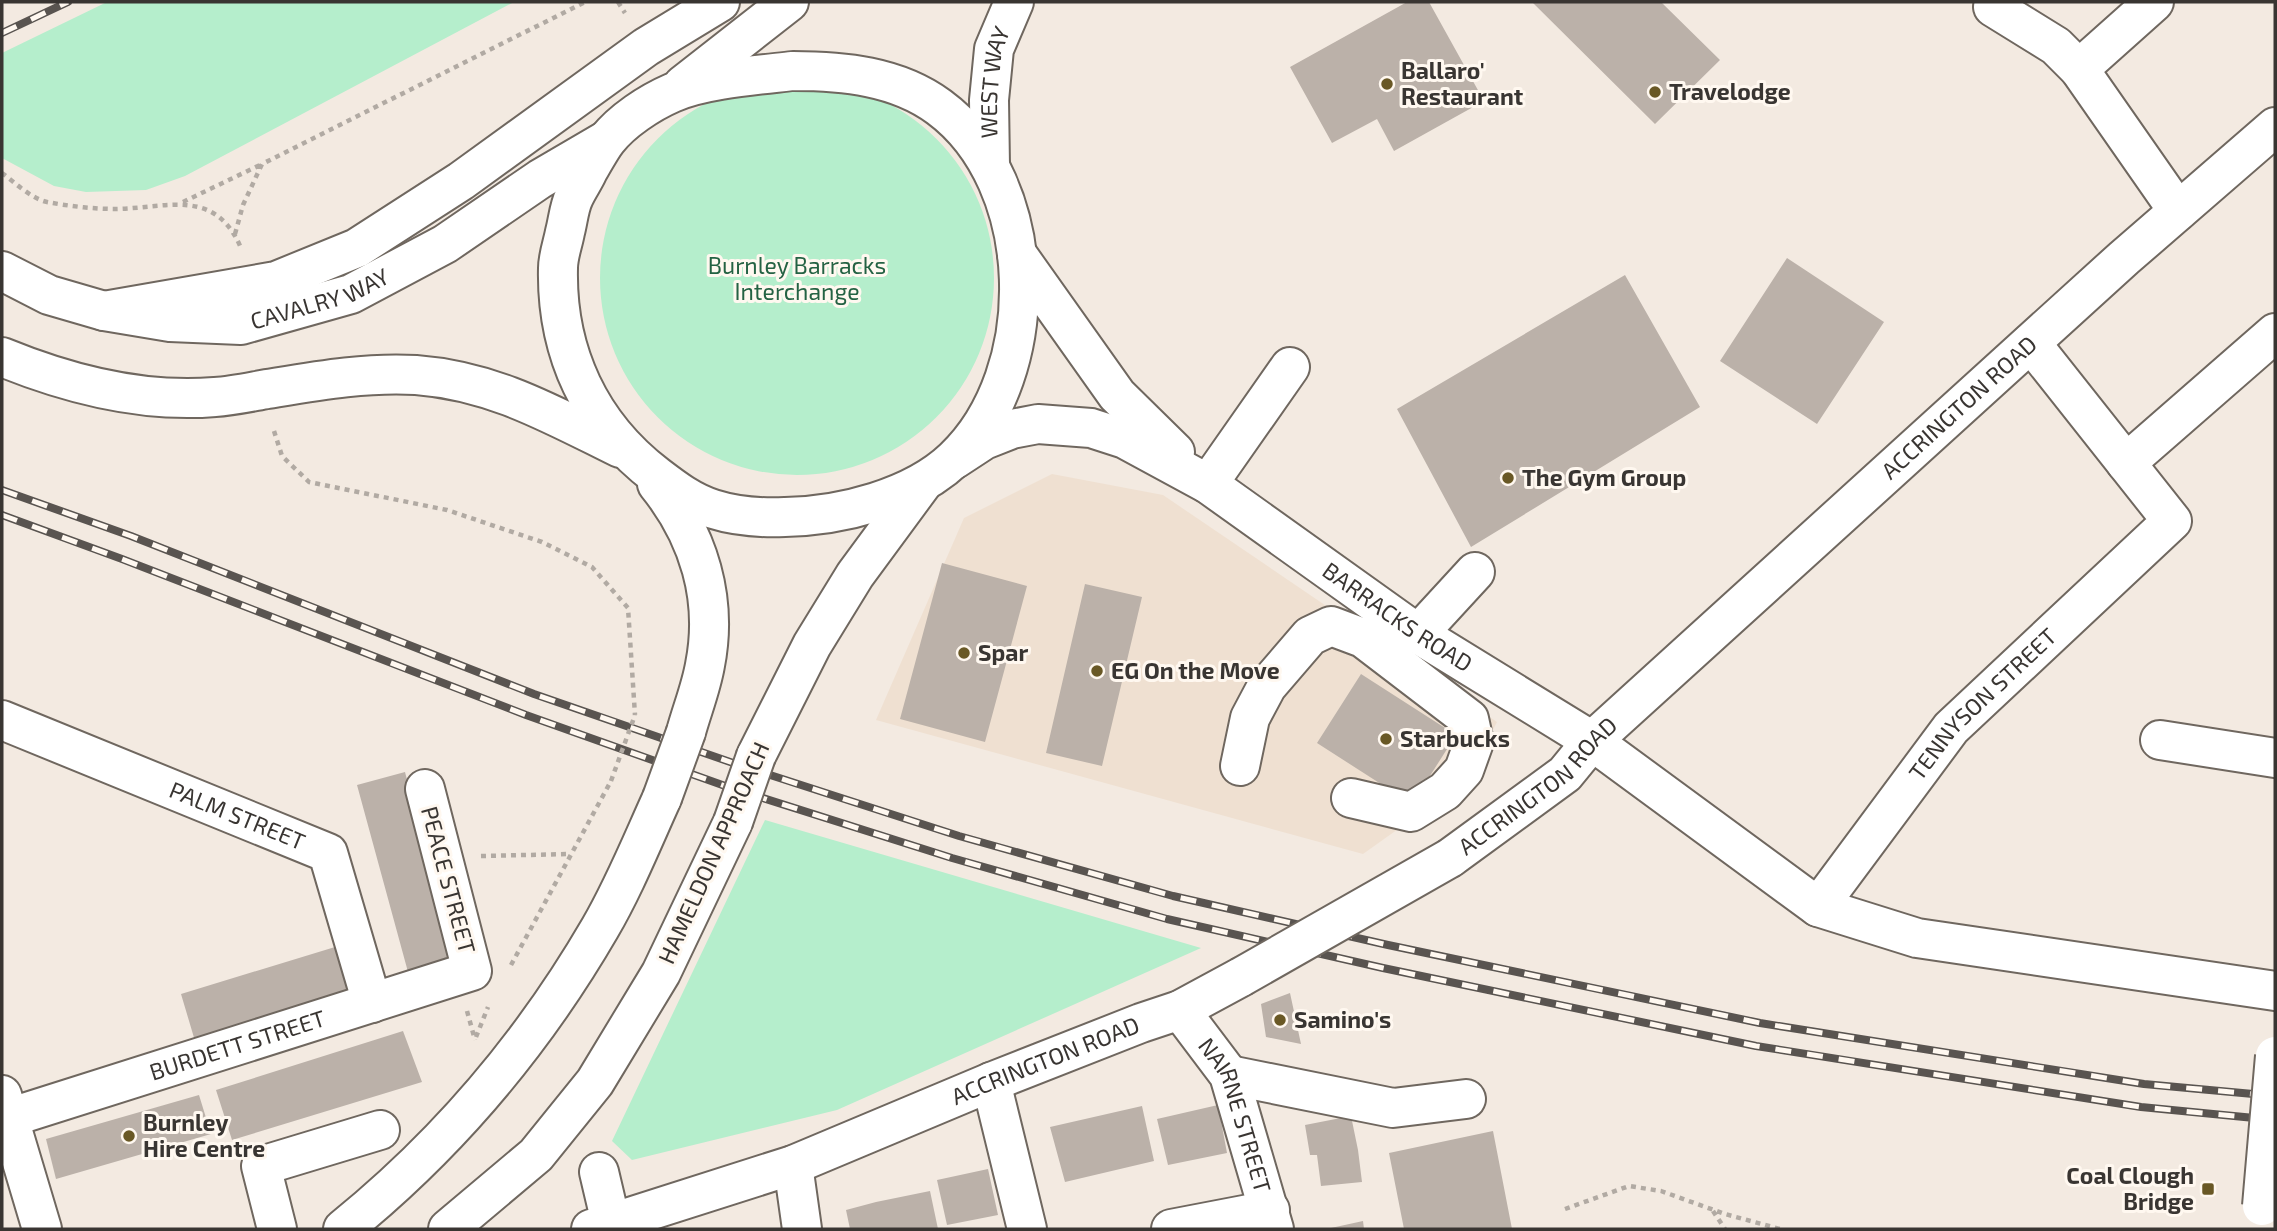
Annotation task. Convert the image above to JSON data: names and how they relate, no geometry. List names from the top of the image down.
{
  "streets": {
    "main road": [
      "WEST WAY",
      "CAVALRY WAY",
      "ACCRINGTON ROAD",
      "BARRACKS ROAD",
      "TENNYSON STREET",
      "PALM STREET",
      "HAMELDON APPROACH",
      "PEACE STREET",
      "BURDETT STREET",
      "NAIRNE STREET"
    ]
  },
  "crossings": [
    ["ACCRINGTON ROAD", "BARRACKS ROAD"],
    ["ACCRINGTON ROAD", "NAIRNE STREET"],
    ["BARRACKS ROAD", "TENNYSON STREET"],
    ["PALM STREET", "BURDETT STREET"],
    ["PEACE STREET", "BURDETT STREET"]
  ],
  "parks": ["Burnley Barracks Interchange"],
  "places": {
    "other": [
      "Ballaro' Restaurant",
      "Travelodge",
      "The Gym Group",
      "Spar",
      "EG On the Move",
      "Starbucks",
      "Samino's",
      "Burnley Hire Centre"
    ],
    "transit": ["Coal Clough Bridge"]
  }
}
